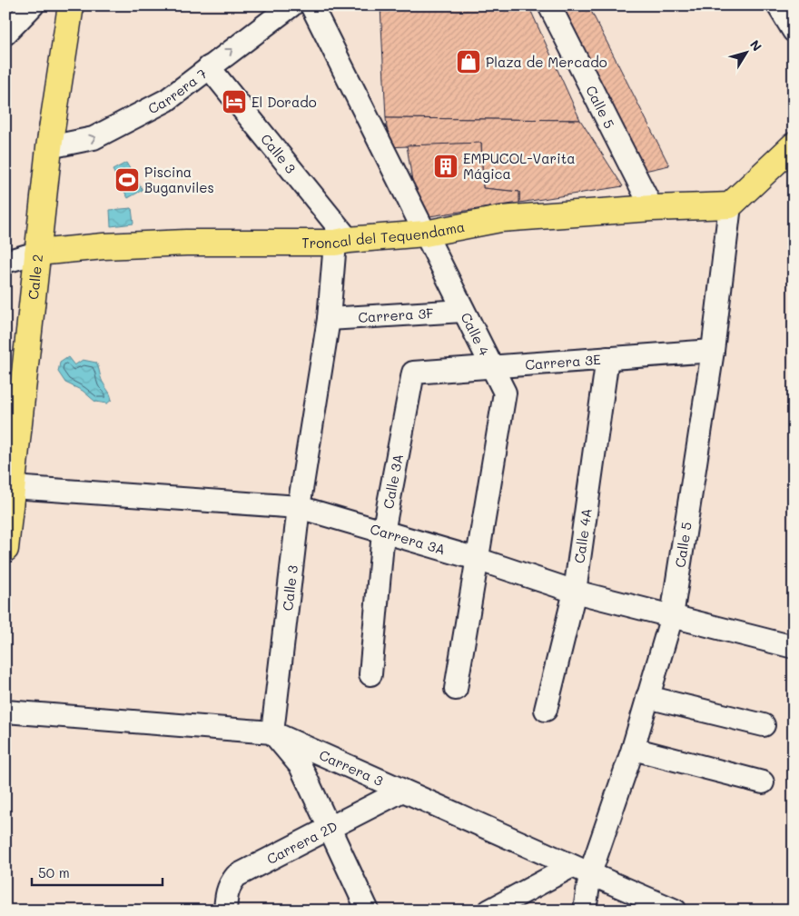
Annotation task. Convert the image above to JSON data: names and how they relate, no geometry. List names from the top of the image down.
{
  "streets": {
    "main road": ["Troncal del Tequendama", "Calle 2"],
    "street": [
      "Carrera 7",
      "Calle 5",
      "Calle 3",
      "Carrera 3F",
      "Calle 4",
      "Carrera 3E",
      "Calle 3A",
      "Calle 4A",
      "Carrera 3A",
      "Carrera 3",
      "Carrera 2D"
    ]
  },
  "crossings": [
    ["Carrera 7", "Calle 3"],
    ["Carrera 7", "Calle 2"],
    ["Calle 5", "Troncal del Tequendama"],
    ["Calle 5", "Carrera 3E"],
    ["Calle 5", "Carrera 3A"],
    ["Calle 5", "Carrera 3"],
    ["Calle 3", "Troncal del Tequendama"],
    ["Calle 3", "Carrera 3F"],
    ["Calle 3", "Carrera 3A"],
    ["Calle 3", "Carrera 3"],
    ["Troncal del Tequendama", "Calle 2"],
    ["Troncal del Tequendama", "Calle 4"],
    ["Calle 2", "Carrera 3A"],
    ["Carrera 3F", "Calle 4"],
    ["Calle 4", "Carrera 3E"],
    ["Calle 4", "Carrera 3A"],
    ["Carrera 3E", "Calle 3A"],
    ["Carrera 3E", "Calle 4A"],
    ["Calle 3A", "Carrera 3A"],
    ["Calle 4A", "Carrera 3A"],
    ["Carrera 3", "Carrera 2D"]
  ],
  "one_way": ["Carrera 7"],
  "places": {
    "shop": ["Plaza de Mercado"],
    "hotel": ["El Dorado"],
    "building": ["EMPUCOL-Varita Mágica"],
    "sports": ["Piscina Buganviles"]
  },
  "scale_bar": "50 m",
  "north": "top right"
}
